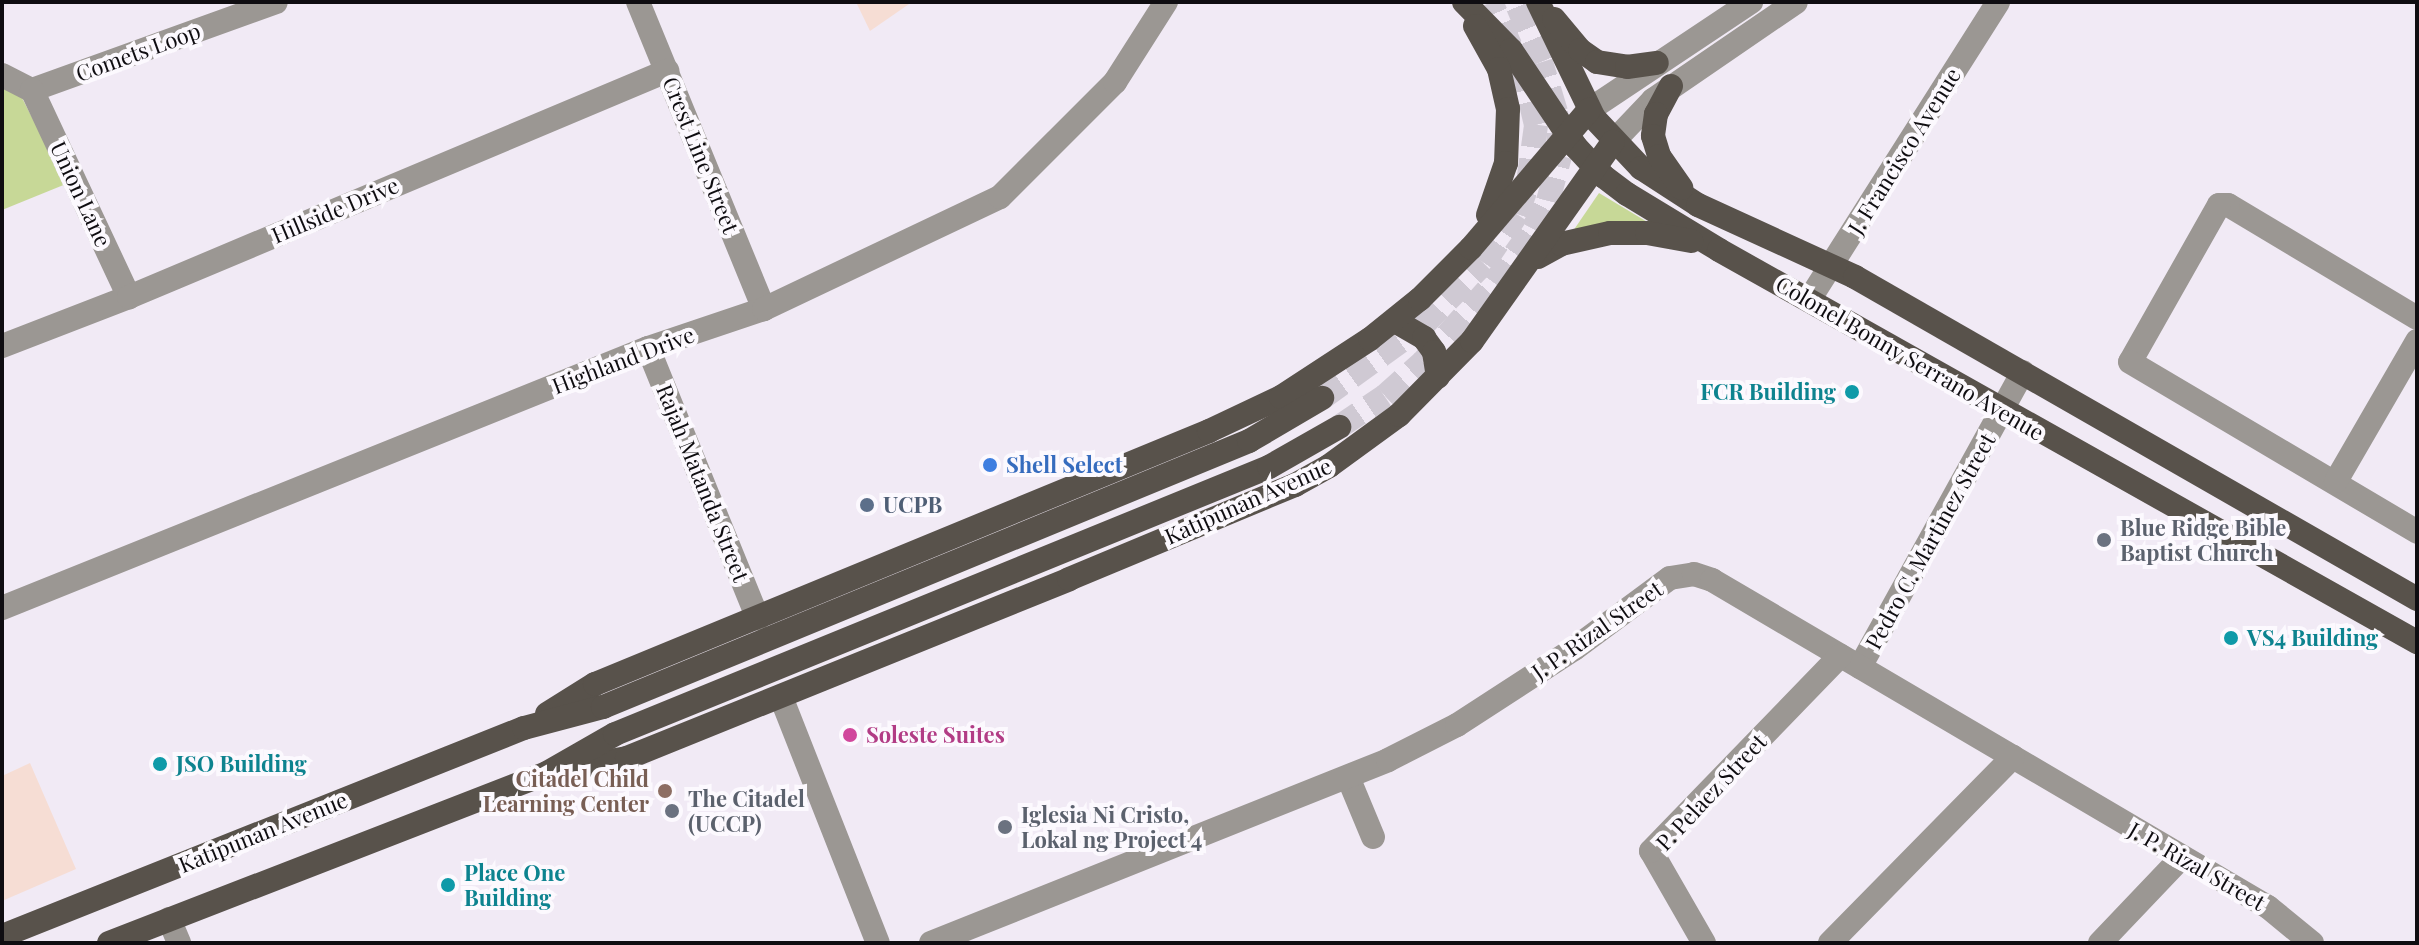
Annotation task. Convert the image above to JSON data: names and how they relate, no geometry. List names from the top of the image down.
{
  "streets": {
    "main road": ["Colonel Bonny Serrano Avenue", "Katipunan Avenue"],
    "street": [
      "Comets Loop",
      "J. Francisco Avenue",
      "Crest Line Street",
      "Union Lane",
      "Hillside Drive",
      "Highland Drive",
      "Rajah Matanda Street",
      "Pedro C. Martinez Street",
      "J. P. Rizal Street",
      "P. Pelaez Street"
    ]
  },
  "crossings": [
    ["Comets Loop", "Union Lane"],
    ["J. Francisco Avenue", "Colonel Bonny Serrano Avenue"],
    ["Crest Line Street", "Hillside Drive"],
    ["Crest Line Street", "Highland Drive"],
    ["Union Lane", "Hillside Drive"],
    ["Colonel Bonny Serrano Avenue", "Katipunan Avenue"],
    ["Colonel Bonny Serrano Avenue", "Pedro C. Martinez Street"],
    ["Highland Drive", "Rajah Matanda Street"],
    ["Rajah Matanda Street", "Katipunan Avenue"],
    ["Pedro C. Martinez Street", "J. P. Rizal Street"],
    ["Pedro C. Martinez Street", "P. Pelaez Street"],
    ["J. P. Rizal Street", "P. Pelaez Street"]
  ],
  "places": [
    "FCR Building",
    "Shell Select",
    "UCPB",
    "Blue Ridge Bible Baptist Church",
    "VS4 Building",
    "Soleste Suites",
    "JSO Building",
    "Citadel Child Learning Center",
    "The Citadel (UCCP)",
    "Iglesia Ni Cristo, Lokal ng Project 4",
    "Place One Building"
  ]
}
